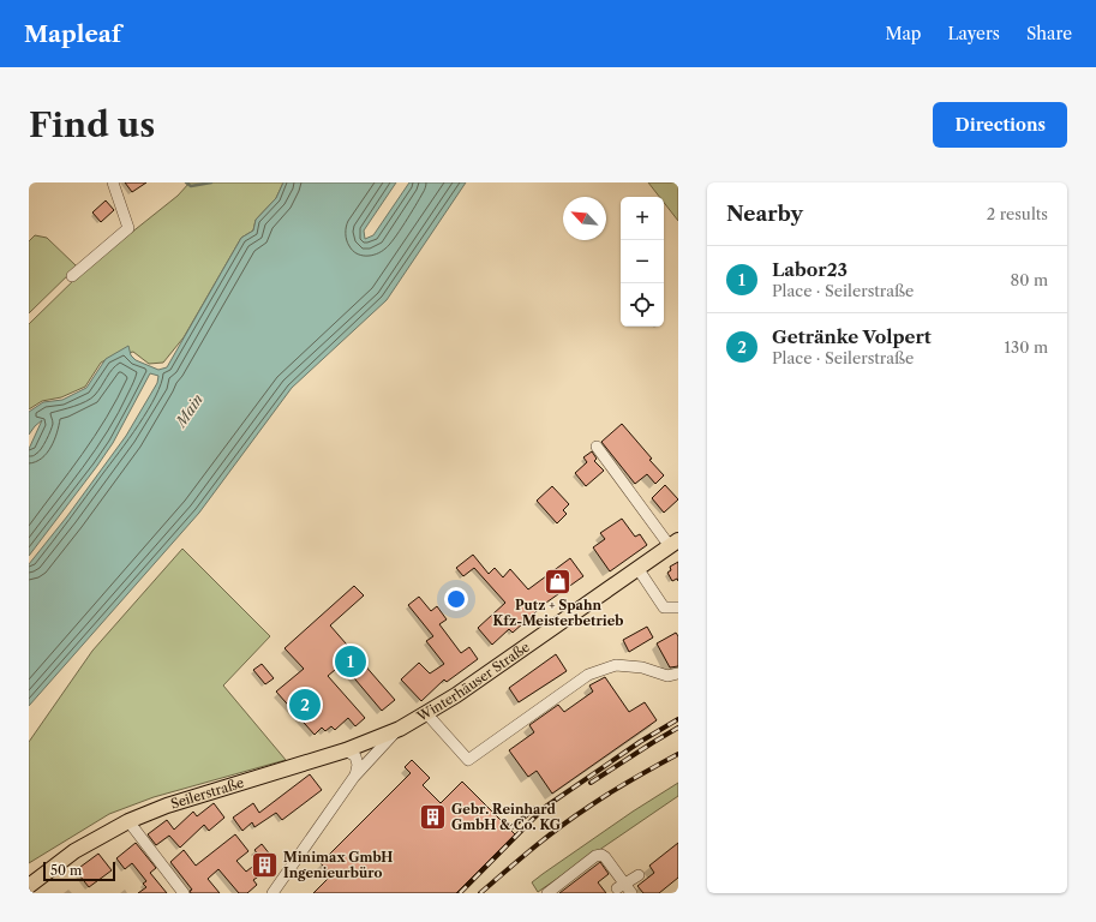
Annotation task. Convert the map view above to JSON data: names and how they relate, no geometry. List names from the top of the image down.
{
  "streets": {
    "main road": ["Winterhäuser Straße", "Seilerstraße"]
  },
  "crossings": [
    ["Winterhäuser Straße", "Seilerstraße"]
  ],
  "water": ["Main"],
  "places": {
    "shop": ["Putz + Spahn Kfz-Meisterbetrieb"],
    "building": ["Gebr. Reinhard GmbH & Co. KG", "Minimax GmbH Ingenieurbüro"]
  },
  "scale_bar": "50 m",
  "north": "top left",
  "page": {
    "header": "Mapleaf",
    "nav": ["Map", "Layers", "Share"],
    "buttons": "Directions",
    "title": "Find us",
    "heading": ["Nearby", "2 results"],
    "map_buttons": ["+", "−"],
    "list": [
      {
        "mark": "1",
        "name": "Labor23",
        "note": "Place · Seilerstraße",
        "value": "80 m"
      },
      {
        "mark": "2",
        "name": "Getränke Volpert",
        "note": "Place · Seilerstraße",
        "value": "130 m"
      }
    ],
    "pins": ["1", "2"],
    "scale": "50 m"
  }
}
